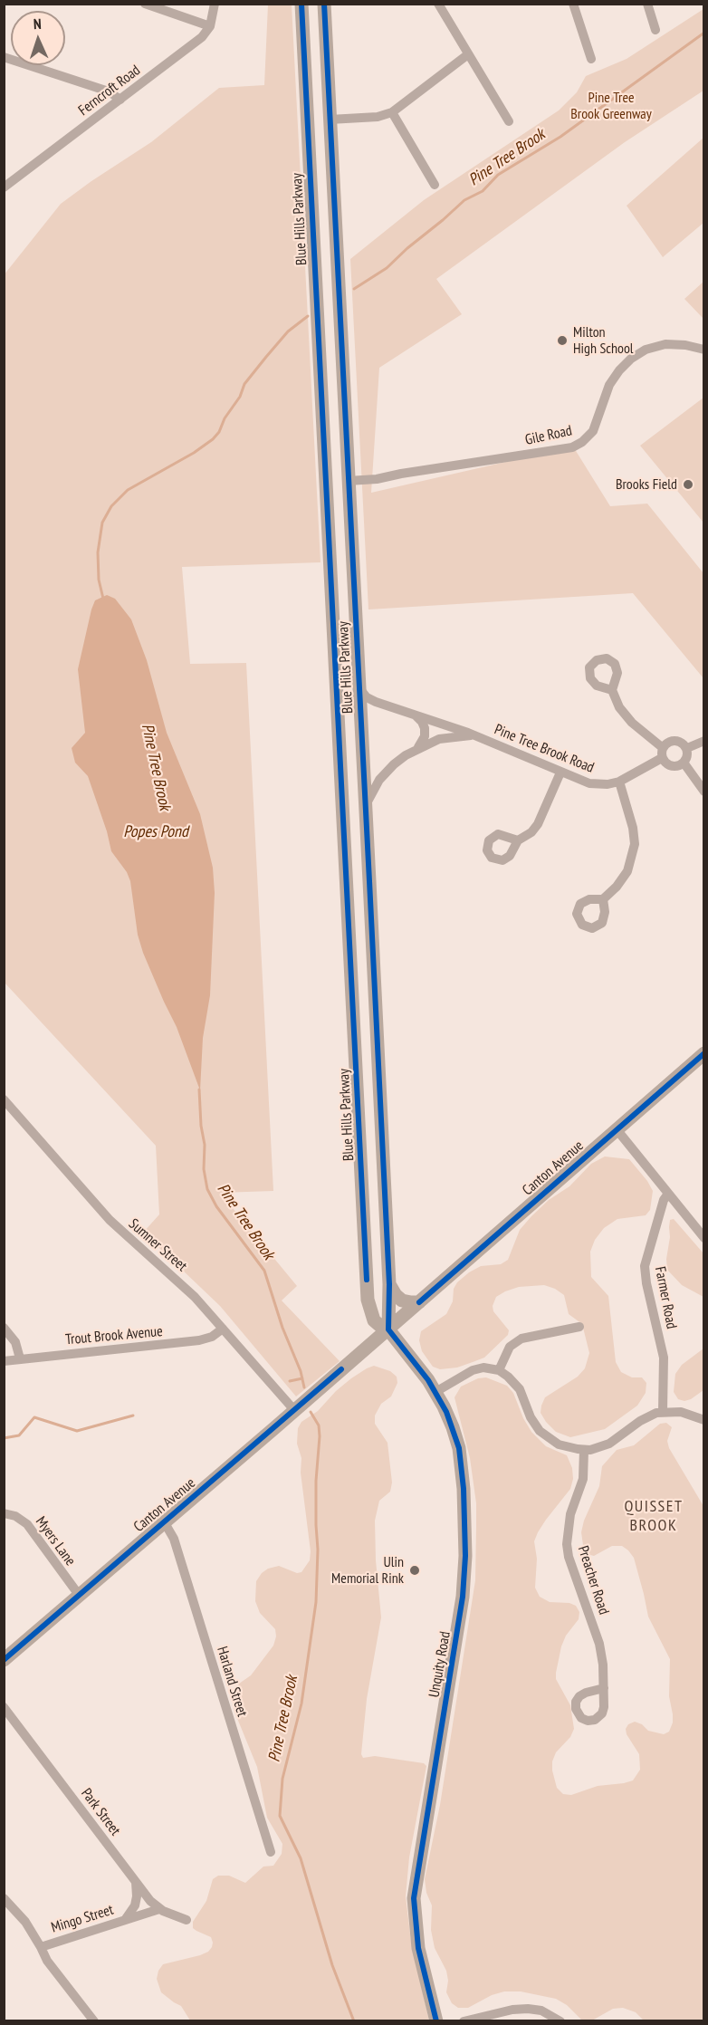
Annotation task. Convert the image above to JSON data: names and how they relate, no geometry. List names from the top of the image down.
{
  "streets": {
    "main road": ["Blue Hills Parkway", "Canton Avenue", "Unquity Road"],
    "street": [
      "Ferncroft Road",
      "Gile Road",
      "Pine Tree Brook Road",
      "Sumner Street",
      "Farmer Road",
      "Trout Brook Avenue",
      "Myers Lane",
      "Preacher Road",
      "Harland Street",
      "Park Street",
      "Mingo Street"
    ]
  },
  "crossings": [
    ["Blue Hills Parkway", "Gile Road"],
    ["Blue Hills Parkway", "Pine Tree Brook Road"],
    ["Blue Hills Parkway", "Canton Avenue"],
    ["Blue Hills Parkway", "Unquity Road"],
    ["Canton Avenue", "Sumner Street"],
    ["Canton Avenue", "Myers Lane"],
    ["Canton Avenue", "Unquity Road"],
    ["Canton Avenue", "Harland Street"],
    ["Sumner Street", "Trout Brook Avenue"],
    ["Park Street", "Mingo Street"]
  ],
  "districts": ["QUISSET BROOK"],
  "water": ["Pine Tree Brook", "Popes Pond"],
  "parks": ["Pine Tree Brook Greenway"],
  "places": ["Milton High School", "Brooks Field", "Ulin Memorial Rink"],
  "north": "top"
}
